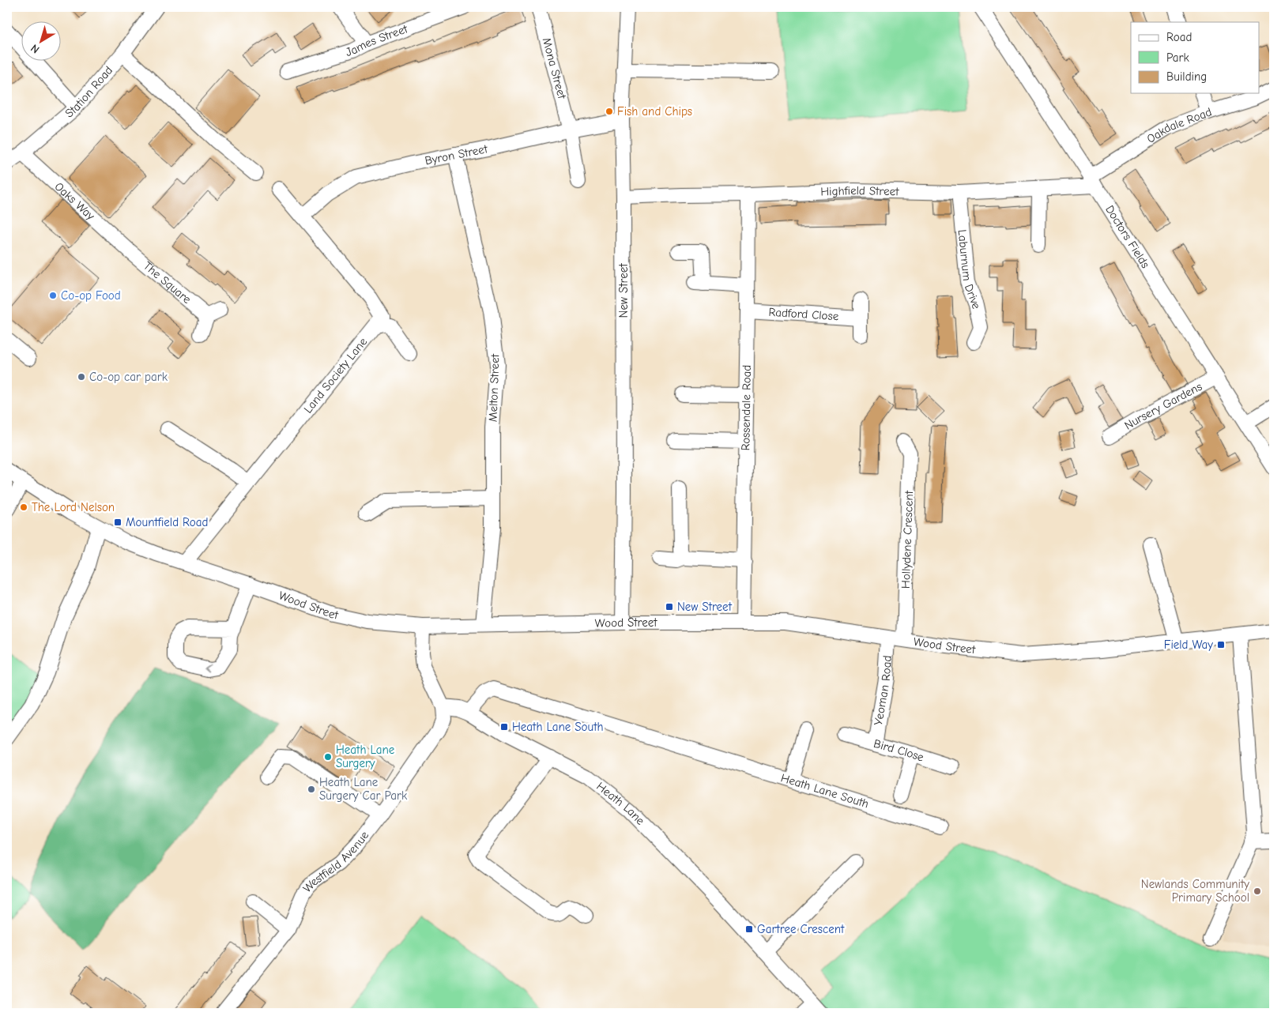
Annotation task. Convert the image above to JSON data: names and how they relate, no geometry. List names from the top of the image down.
{
  "streets": {
    "street": [
      "James Street",
      "Mona Street",
      "Station Road",
      "Oakdale Road",
      "Byron Street",
      "Highfield Street",
      "Oaks Way",
      "Doctors Fields",
      "Laburnum Drive",
      "The Square",
      "New Street",
      "Radford Close",
      "Land Society Lane",
      "Melton Street",
      "Nursery Gardens",
      "Rossendale Road",
      "Hollydene Crescent",
      "Wood Street",
      "Yeoman Road",
      "Bird Close",
      "Heath Lane South",
      "Heath Lane",
      "Westfield Avenue"
    ]
  },
  "crossings": [
    ["Mona Street", "Byron Street"],
    ["Station Road", "Oaks Way"],
    ["Oakdale Road", "Highfield Street"],
    ["Oakdale Road", "Doctors Fields"],
    ["Byron Street", "New Street"],
    ["Byron Street", "Melton Street"],
    ["Highfield Street", "Doctors Fields"],
    ["Highfield Street", "Laburnum Drive"],
    ["Highfield Street", "New Street"],
    ["Highfield Street", "Rossendale Road"],
    ["Oaks Way", "The Square"],
    ["Doctors Fields", "Nursery Gardens"],
    ["New Street", "Wood Street"],
    ["Radford Close", "Rossendale Road"],
    ["Land Society Lane", "Wood Street"],
    ["Melton Street", "Wood Street"],
    ["Rossendale Road", "Wood Street"],
    ["Hollydene Crescent", "Wood Street"],
    ["Wood Street", "Yeoman Road"],
    ["Yeoman Road", "Bird Close"],
    ["Heath Lane South", "Heath Lane"],
    ["Heath Lane", "Westfield Avenue"]
  ],
  "places": {
    "other": [
      "Fish and Chips",
      "Co-op Food",
      "Co-op car park",
      "The Lord Nelson",
      "Heath Lane Surgery",
      "Heath Lane Surgery Car Park",
      "Newlands Community Primary School"
    ],
    "transit": [
      "Mountfield Road",
      "New Street",
      "Field Way",
      "Heath Lane South",
      "Gartree Crescent"
    ]
  },
  "legend": ["Road", "Park", "Building"],
  "north": "bottom left"
}
